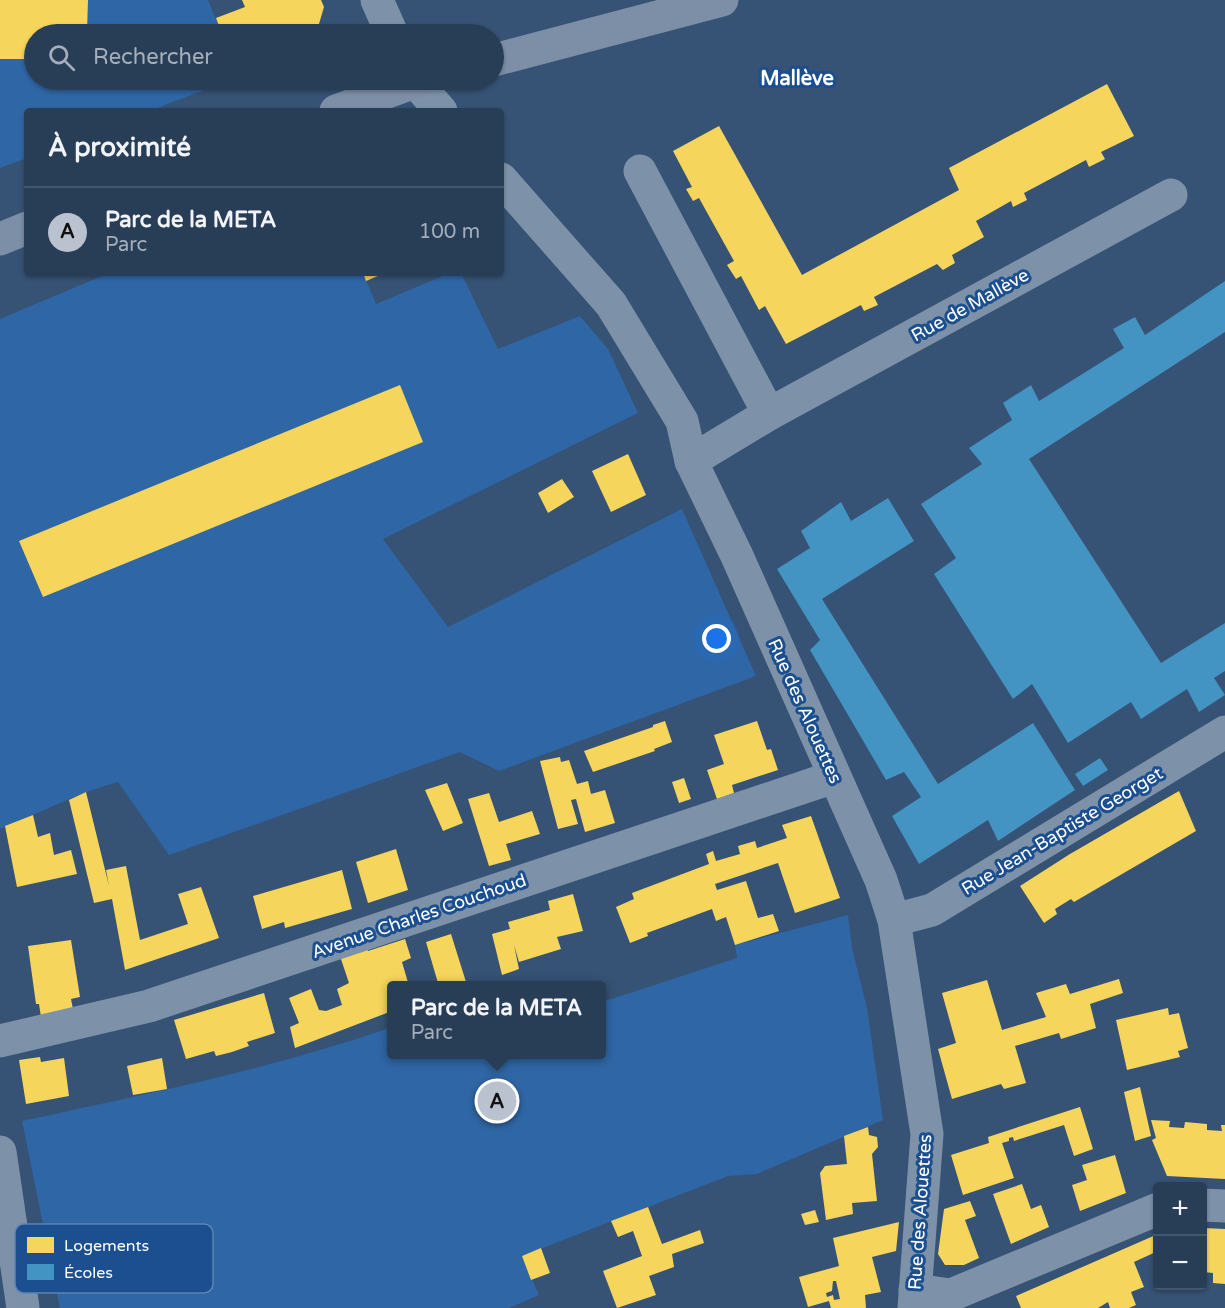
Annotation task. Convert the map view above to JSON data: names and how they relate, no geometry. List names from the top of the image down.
{
  "streets": {
    "street": [
      "Rue de Mallève",
      "Rue des Alouettes",
      "Rue Jean-Baptiste Georget",
      "Avenue Charles Couchoud"
    ]
  },
  "crossings": [
    ["Rue de Mallève", "Rue des Alouettes"],
    ["Rue des Alouettes", "Rue Jean-Baptiste Georget"],
    ["Rue des Alouettes", "Avenue Charles Couchoud"]
  ],
  "districts": ["Mallève"],
  "legend": ["Logements", "Écoles"],
  "page": {
    "search": "Rechercher",
    "heading": "À proximité",
    "list": [
      {
        "mark": "A",
        "name": "Parc de la META",
        "note": "Parc",
        "value": "100 m"
      }
    ],
    "popup": ["Parc de la META", "Parc"],
    "pins": "A",
    "map_buttons": ["+", "−"]
  }
}
